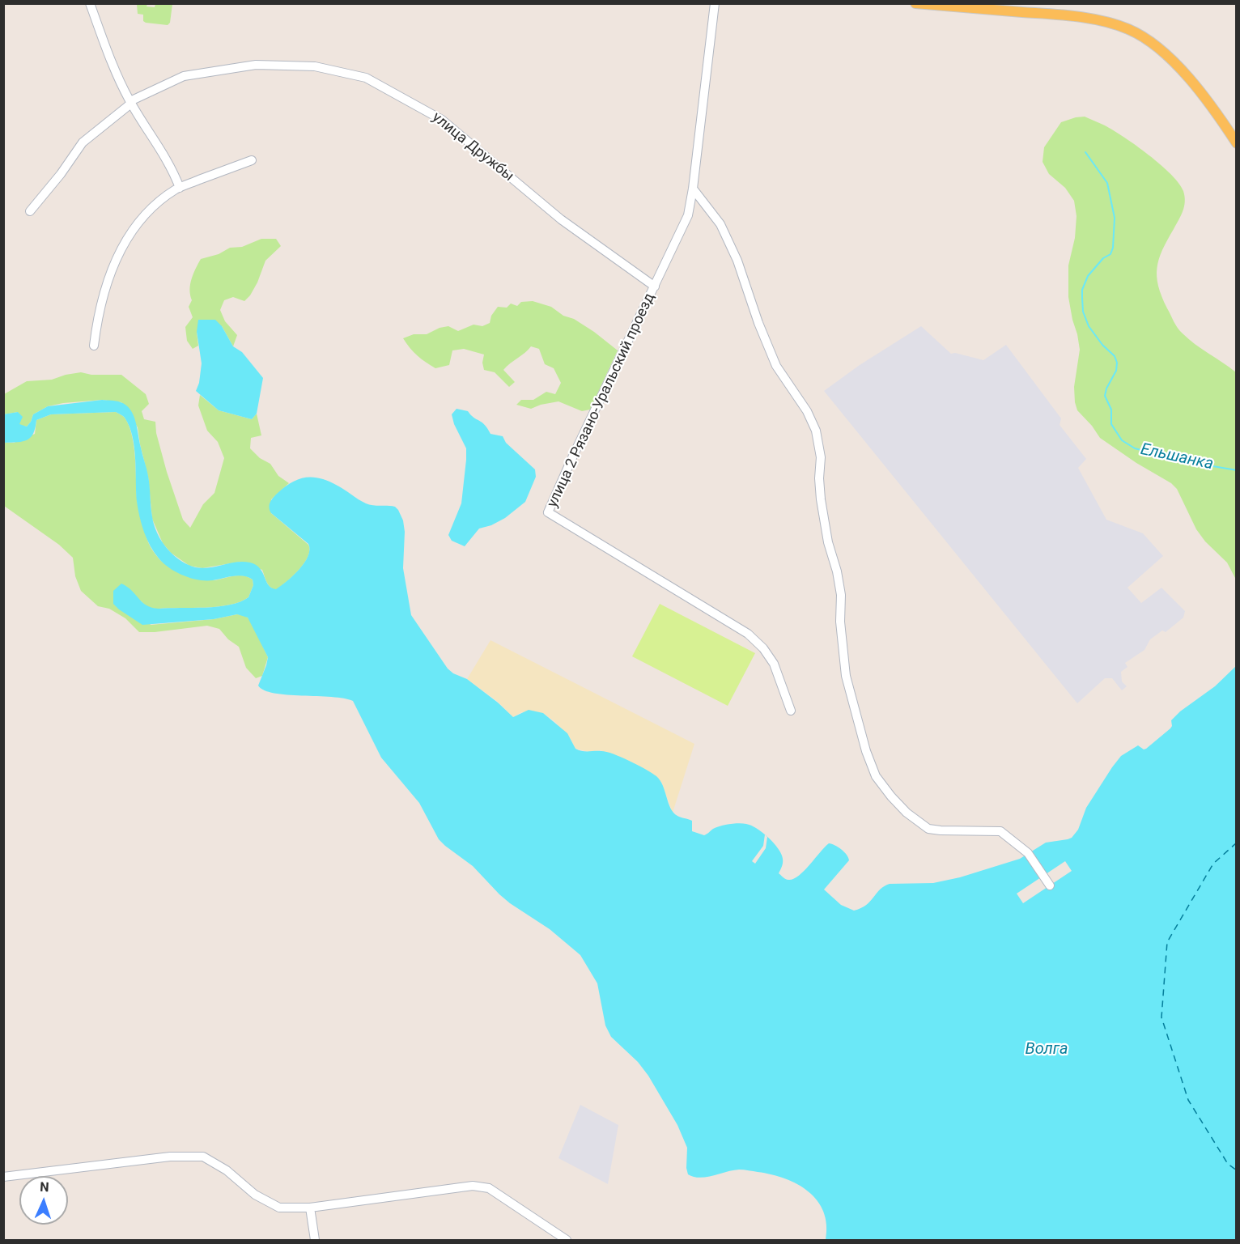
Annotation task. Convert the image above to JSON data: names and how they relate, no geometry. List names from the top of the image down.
{
  "streets": {
    "street": ["улица Дружбы", "улица 2 Рязано-Уральский проезд"]
  },
  "crossings": [
    ["улица Дружбы", "улица 2 Рязано-Уральский проезд"]
  ],
  "water": ["Ельшанка", "Волга"],
  "north": "top"
}
